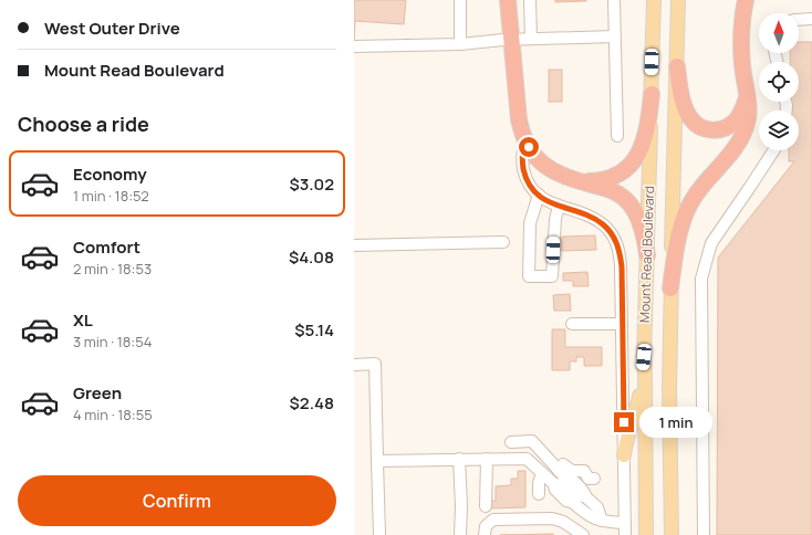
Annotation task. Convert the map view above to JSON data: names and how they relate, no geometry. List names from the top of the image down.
{
  "streets": {
    "main road": ["Mount Read Boulevard"]
  },
  "north": "top",
  "page": {
    "banner": ["West Outer Drive", "Mount Read Boulevard"],
    "heading": "Choose a ride",
    "list": [
      {
        "name": "Economy",
        "note": "1 min · 18:52",
        "value": "$3.02"
      },
      {
        "name": "Comfort",
        "note": "2 min · 18:53",
        "value": "$4.08"
      },
      {
        "name": "XL",
        "note": "3 min · 18:54",
        "value": "$5.14"
      },
      {
        "name": "Green",
        "note": "4 min · 18:55",
        "value": "$2.48"
      }
    ],
    "bubble": "1 min",
    "buttons": "Confirm"
  }
}
